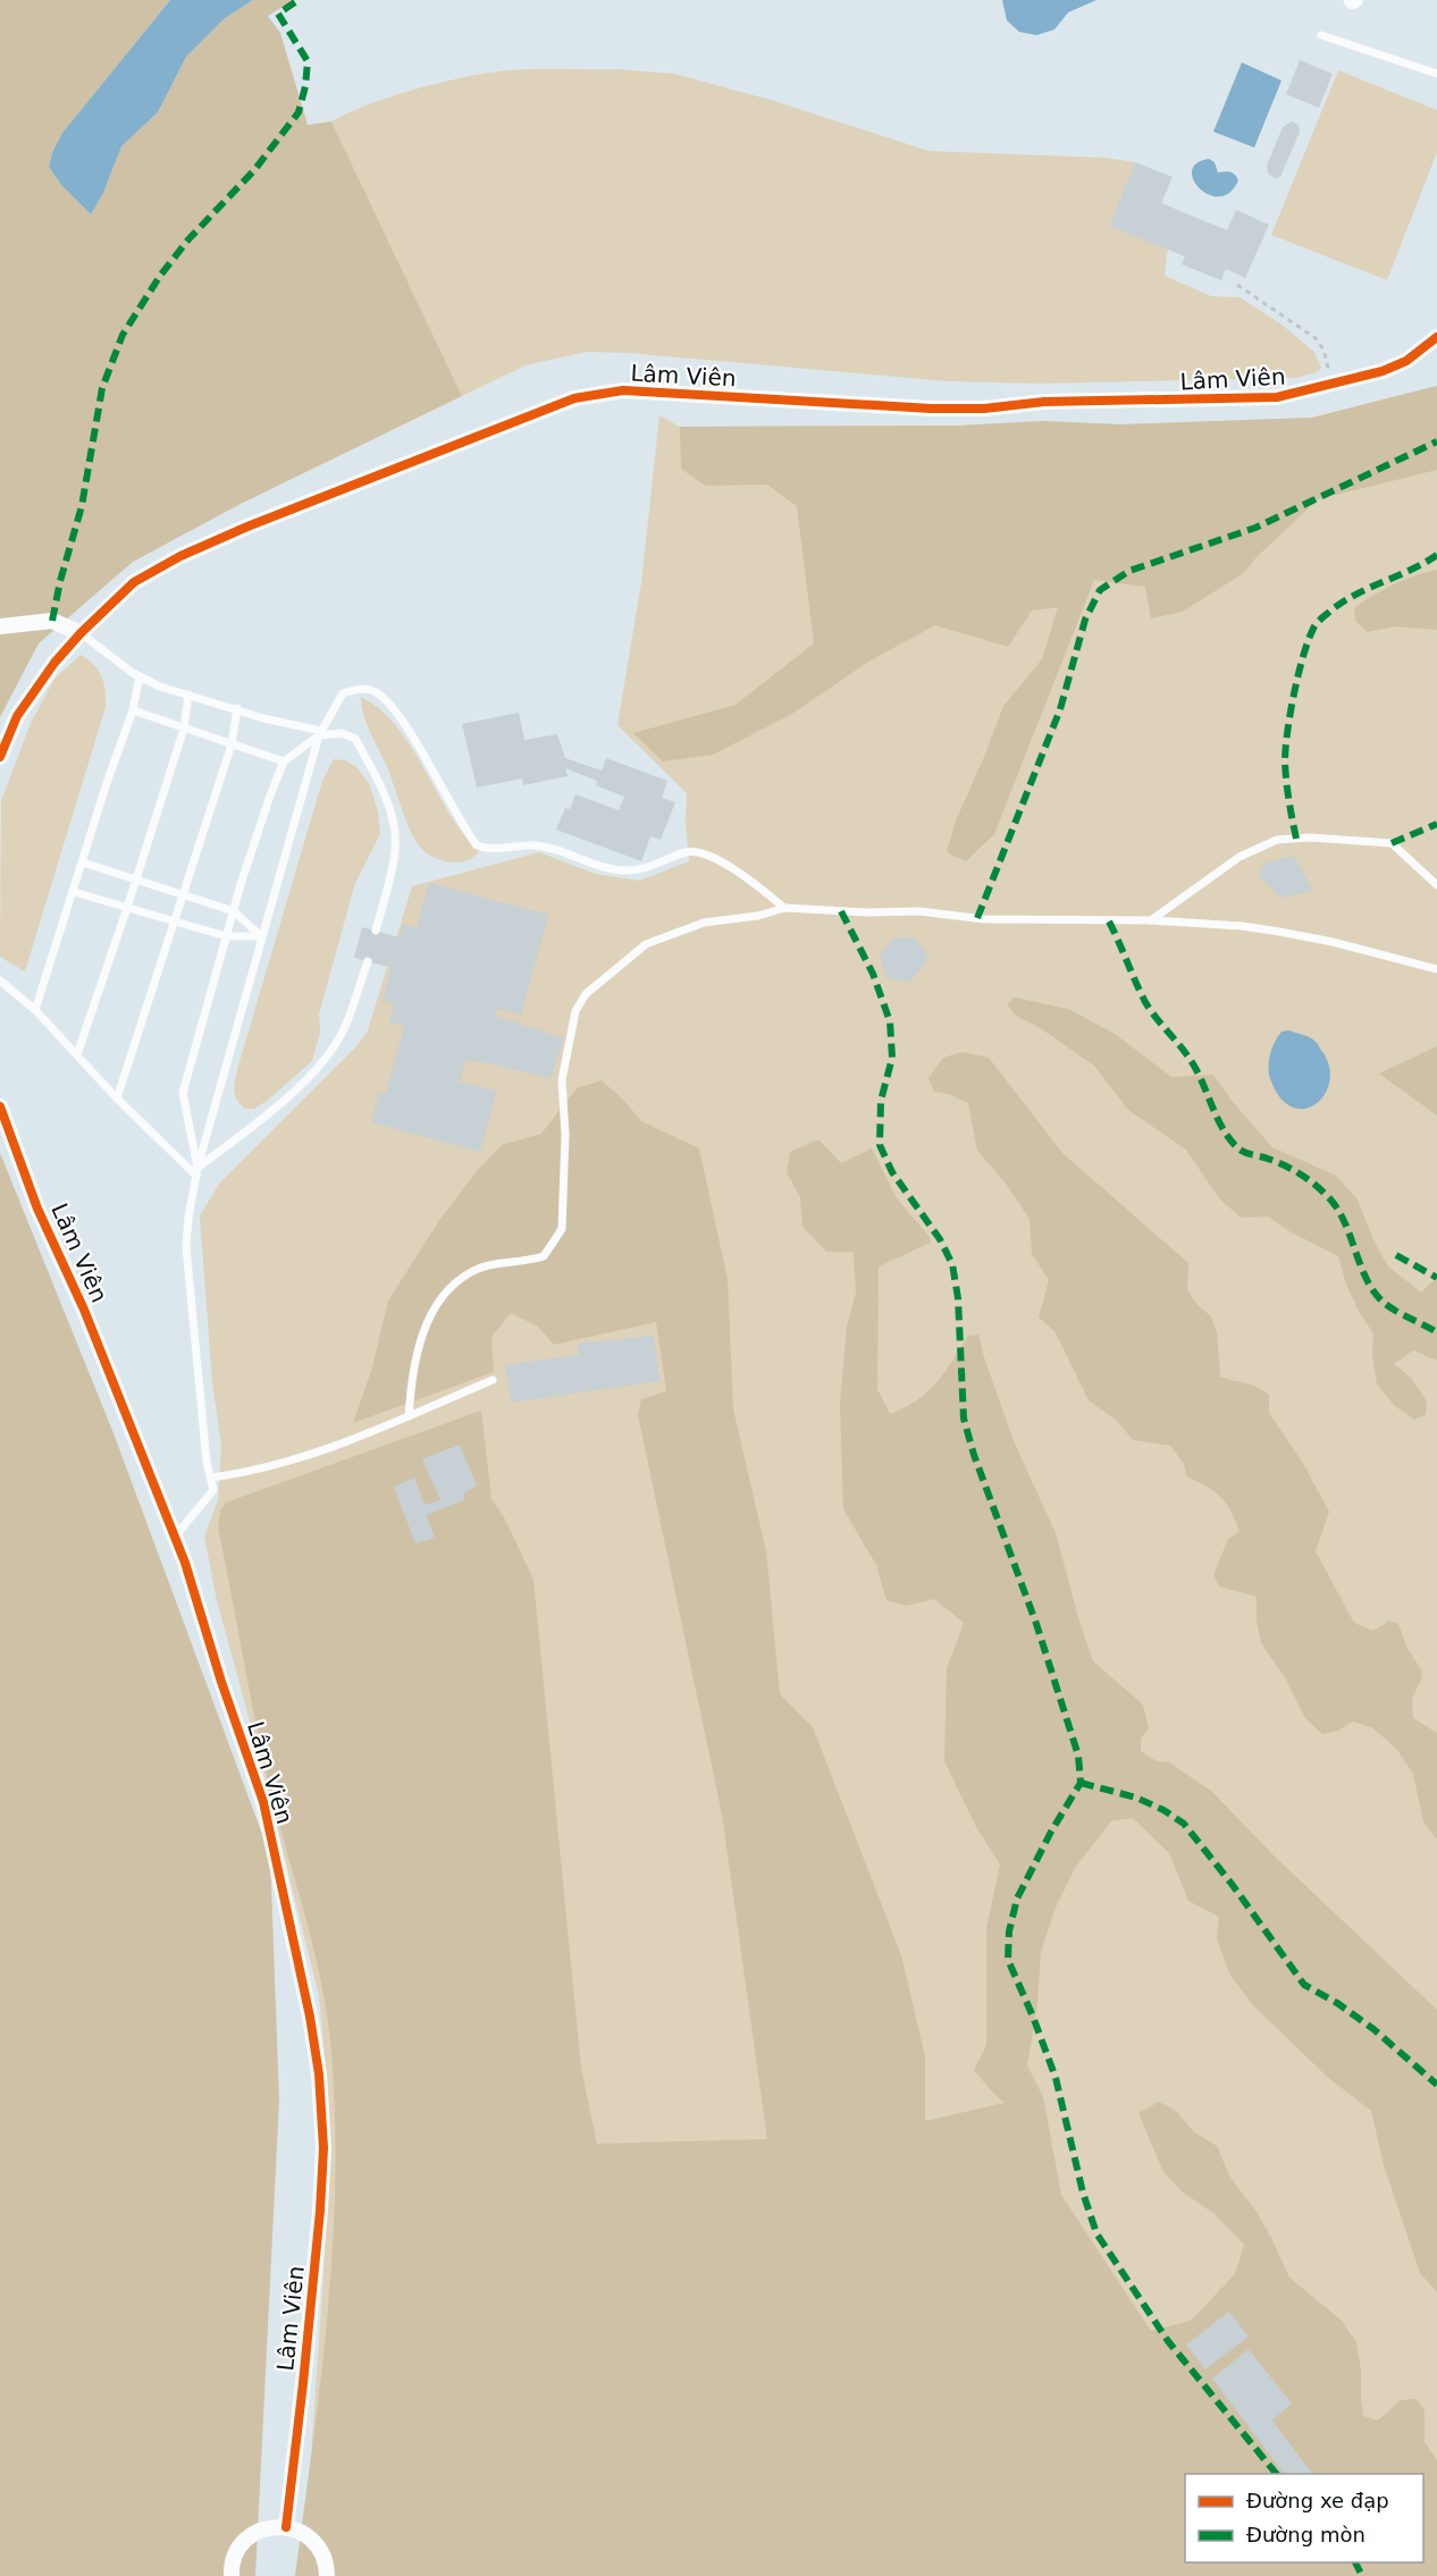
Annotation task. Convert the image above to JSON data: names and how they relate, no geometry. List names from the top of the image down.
{
  "streets": {
    "street": ["Lâm Viên"]
  },
  "legend": ["Đường xe đạp", "Đường mòn"]
}
